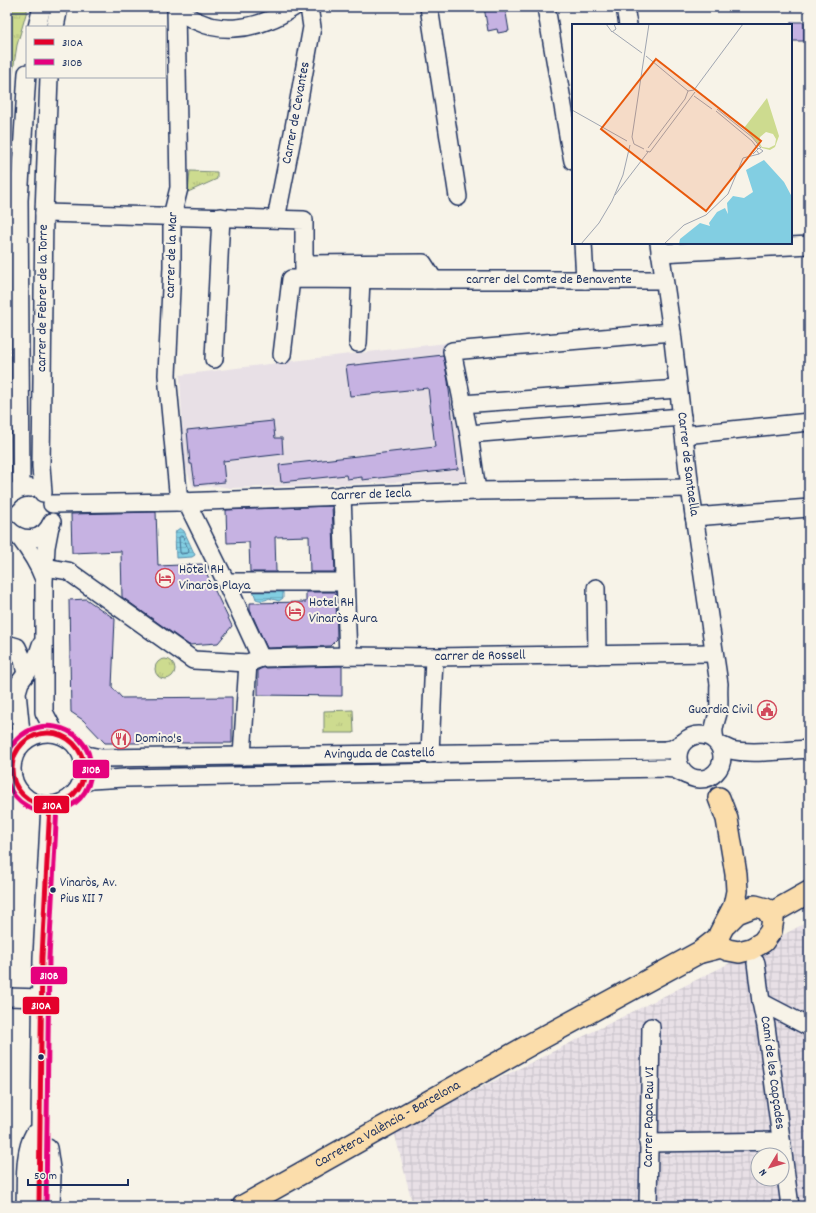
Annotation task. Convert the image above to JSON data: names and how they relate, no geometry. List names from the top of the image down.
{
  "streets": {
    "main road": ["Carretera València - Barcelona"],
    "street": [
      "Carrer de Cevantes",
      "carrer de la Mar",
      "carrer del Comte de Benavente",
      "carrer de Febrer de la Torre",
      "Carrer de Santaella",
      "Carrer de Iecla",
      "carrer de Rossell",
      "Avinguda de Castelló",
      "Camí de les Capçades",
      "Carrer Papa Pau VI"
    ]
  },
  "crossings": [
    ["carrer de la Mar", "Carrer de Iecla"],
    ["carrer de la Mar", "carrer de Rossell"],
    ["carrer de la Mar", "Avinguda de Castelló"],
    ["carrer del Comte de Benavente", "Carrer de Santaella"],
    ["carrer de Febrer de la Torre", "Carrer de Iecla"],
    ["carrer de Febrer de la Torre", "carrer de Rossell"],
    ["Carrer de Santaella", "Carrer de Iecla"],
    ["Carrer de Santaella", "carrer de Rossell"],
    ["Carrer de Santaella", "Avinguda de Castelló"]
  ],
  "places": {
    "hotel": ["Hotel RH Vinaròs Playa", "Hotel RH Vinaròs Aura"],
    "public building": ["Guardia Civil"],
    "restaurant": ["Domino's"],
    "other": ["Vinaròs, Av. Pius XII 7"]
  },
  "lines": ["transit line 310B", "transit line 310A"],
  "legend": ["310A", "310B"],
  "scale_bar": "50 m",
  "north": "bottom left"
}
